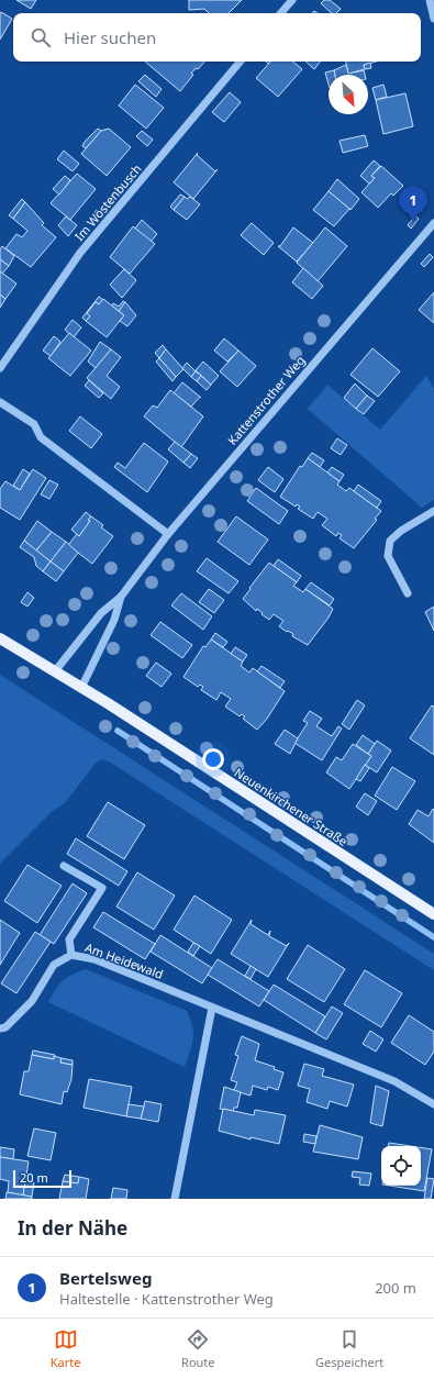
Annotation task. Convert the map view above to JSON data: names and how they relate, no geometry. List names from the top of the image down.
{
  "streets": {
    "main road": ["Neuenkirchener Straße"],
    "street": ["Im Wöstenbusch", "Kattenstrother Weg", "Am Heidewald"]
  },
  "crossings": [
    ["Kattenstrother Weg", "Neuenkirchener Straße"]
  ],
  "scale_bar": "20 m",
  "north": "bottom right",
  "page": {
    "search": "Hier suchen",
    "pins": "1",
    "scale": "20 m",
    "heading": "In der Nähe",
    "list": [
      {
        "mark": "1",
        "name": "Bertelsweg",
        "note": "Haltestelle · Kattenstrother Weg",
        "value": "200 m"
      }
    ],
    "nav": ["Karte", "Route", "Gespeichert"]
  }
}
